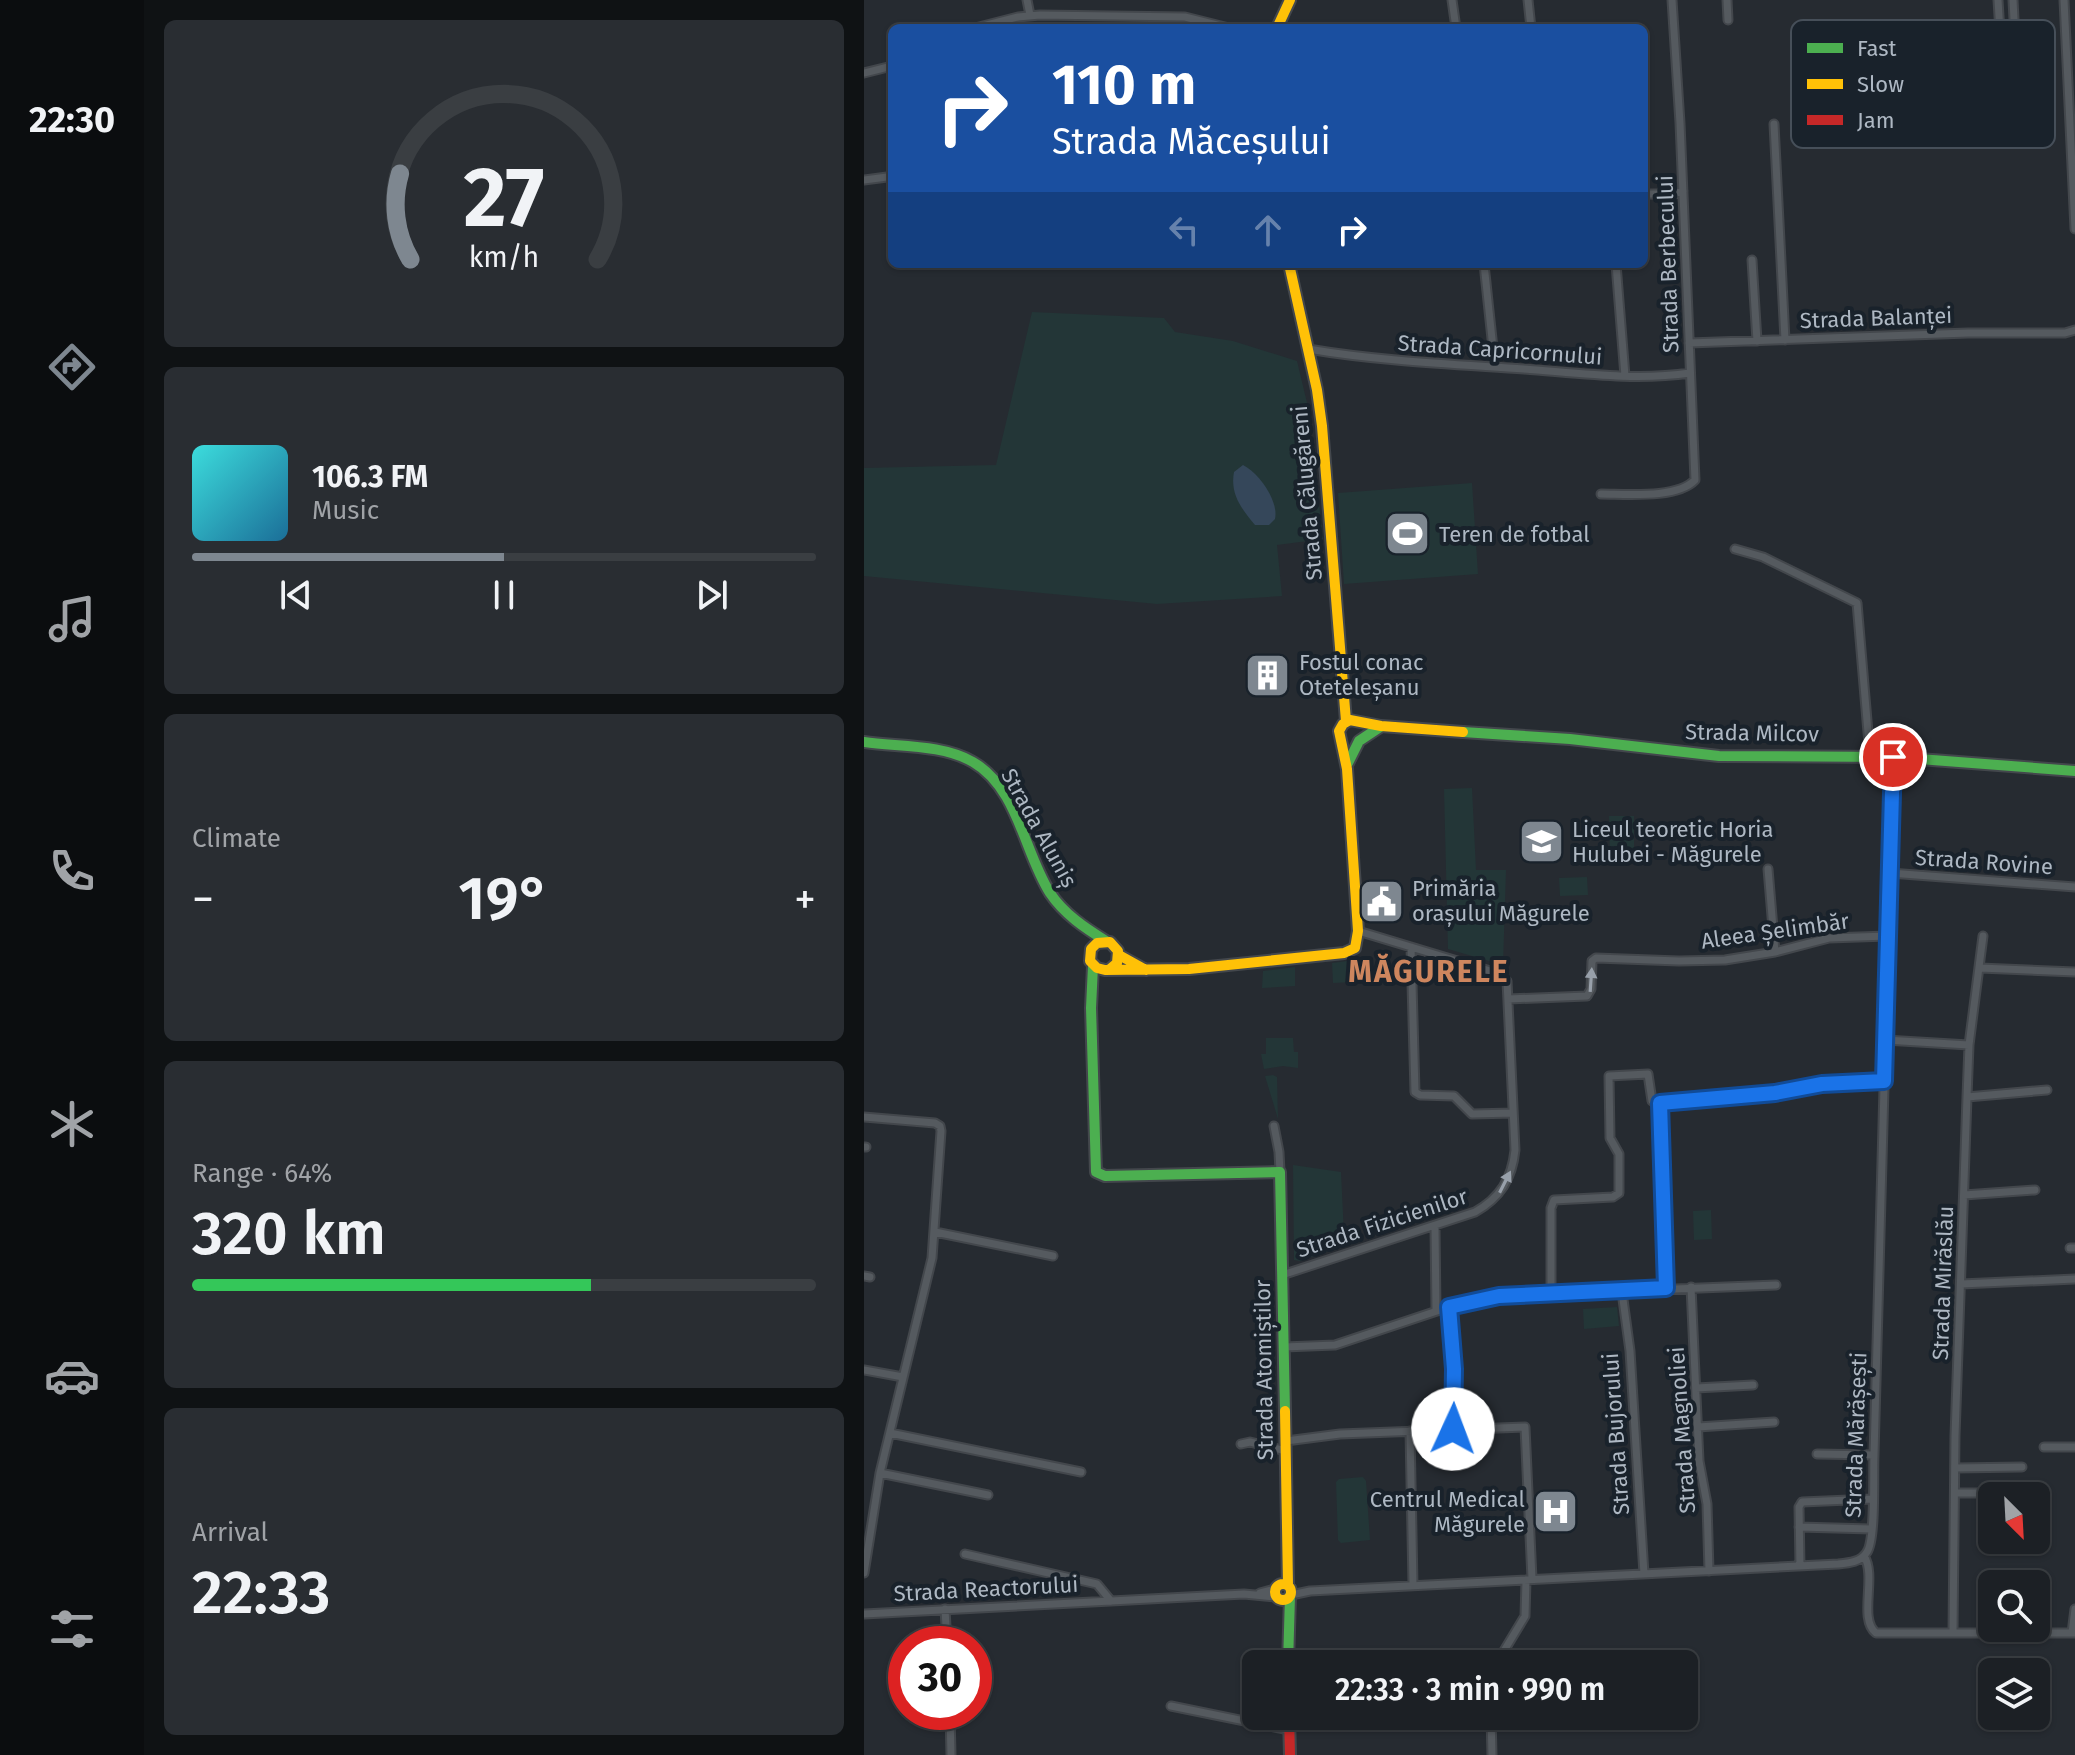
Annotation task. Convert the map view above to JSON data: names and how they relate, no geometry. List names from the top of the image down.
{
  "streets": {
    "main road": [
      "Strada Călugăreni",
      "Strada Milcov",
      "Strada Aluniș",
      "Strada Atomiștilor"
    ],
    "street": [
      "Strada Berbecului",
      "Strada Balanței",
      "Strada Capricornului",
      "Strada Rovine",
      "Aleea Șelimbăr",
      "Strada Fizicienilor",
      "Strada Mirăslău",
      "Strada Magnoliei",
      "Strada Bujorului",
      "Strada Mărășești",
      "Strada Reactorului"
    ]
  },
  "crossings": [
    ["Strada Berbecului", "Strada Balanței"],
    ["Strada Berbecului", "Strada Capricornului"],
    ["Strada Capricornului", "Strada Călugăreni"],
    ["Strada Călugăreni", "Strada Milcov"],
    ["Strada Milcov", "Strada Mărășești"],
    ["Strada Rovine", "Strada Mărășești"],
    ["Aleea Șelimbăr", "Strada Fizicienilor"],
    ["Aleea Șelimbăr", "Strada Mărășești"],
    ["Strada Fizicienilor", "Strada Atomiștilor"],
    ["Strada Atomiștilor", "Strada Reactorului"]
  ],
  "one_way": ["Aleea Șelimbăr"],
  "districts": ["MĂGURELE"],
  "places": {
    "sports": ["Teren de fotbal"],
    "building": ["Fostul conac Oteteleșanu"],
    "school or university": ["Liceul teoretic Horia Hulubei - Măgurele"],
    "public building": ["Primăria orașului Măgurele"],
    "hospital": ["Centrul Medical Măgurele"]
  },
  "legend": ["Fast", "Slow", "Jam"],
  "north": "bottom right",
  "page": {
    "tabs": "22:30",
    "turn": ["110 m", "Strada Măceșului"],
    "song": ["106.3 FM", "Music"],
    "tile": [
      "Climate",
      ["Range · 64%", "320 km"],
      ["Arrival", "22:33"]
    ],
    "heat": ["−", "19°", "+"],
    "limit": "30",
    "trip": "22:33 · 3 min · 990 m",
    "gauge": ["27", "km/h"]
  }
}
